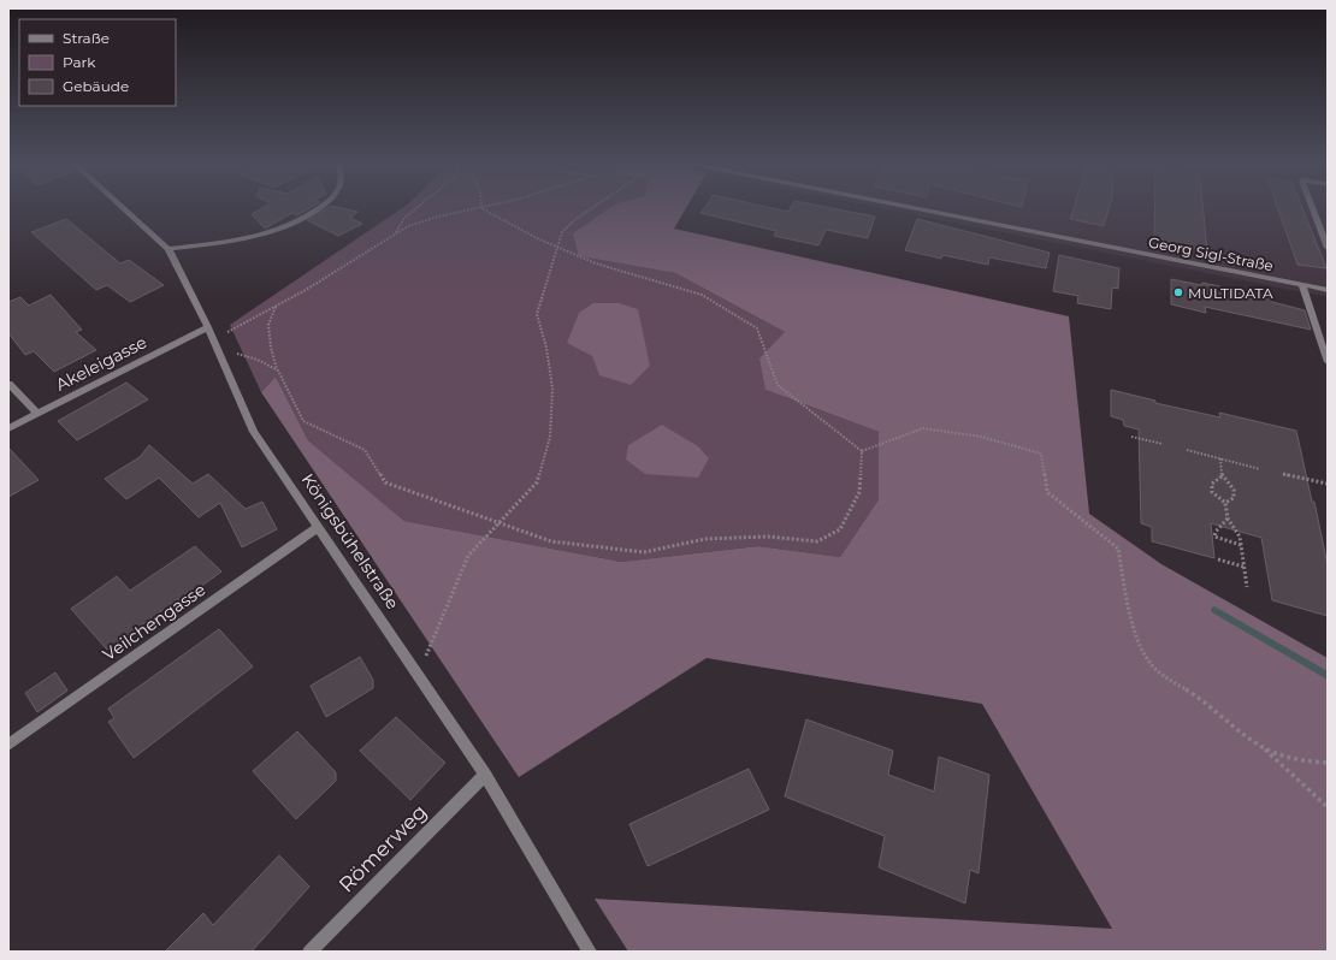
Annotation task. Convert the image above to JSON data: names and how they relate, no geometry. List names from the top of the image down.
{
  "streets": {
    "street": [
      "Georg Sigl-Straße",
      "Akeleigasse",
      "Königsbühelstraße",
      "Veilchengasse",
      "Römerweg"
    ]
  },
  "crossings": [
    ["Akeleigasse", "Königsbühelstraße"],
    ["Königsbühelstraße", "Veilchengasse"],
    ["Königsbühelstraße", "Römerweg"]
  ],
  "places": ["MULTIDATA"],
  "legend": ["Straße", "Park", "Gebäude"]
}
